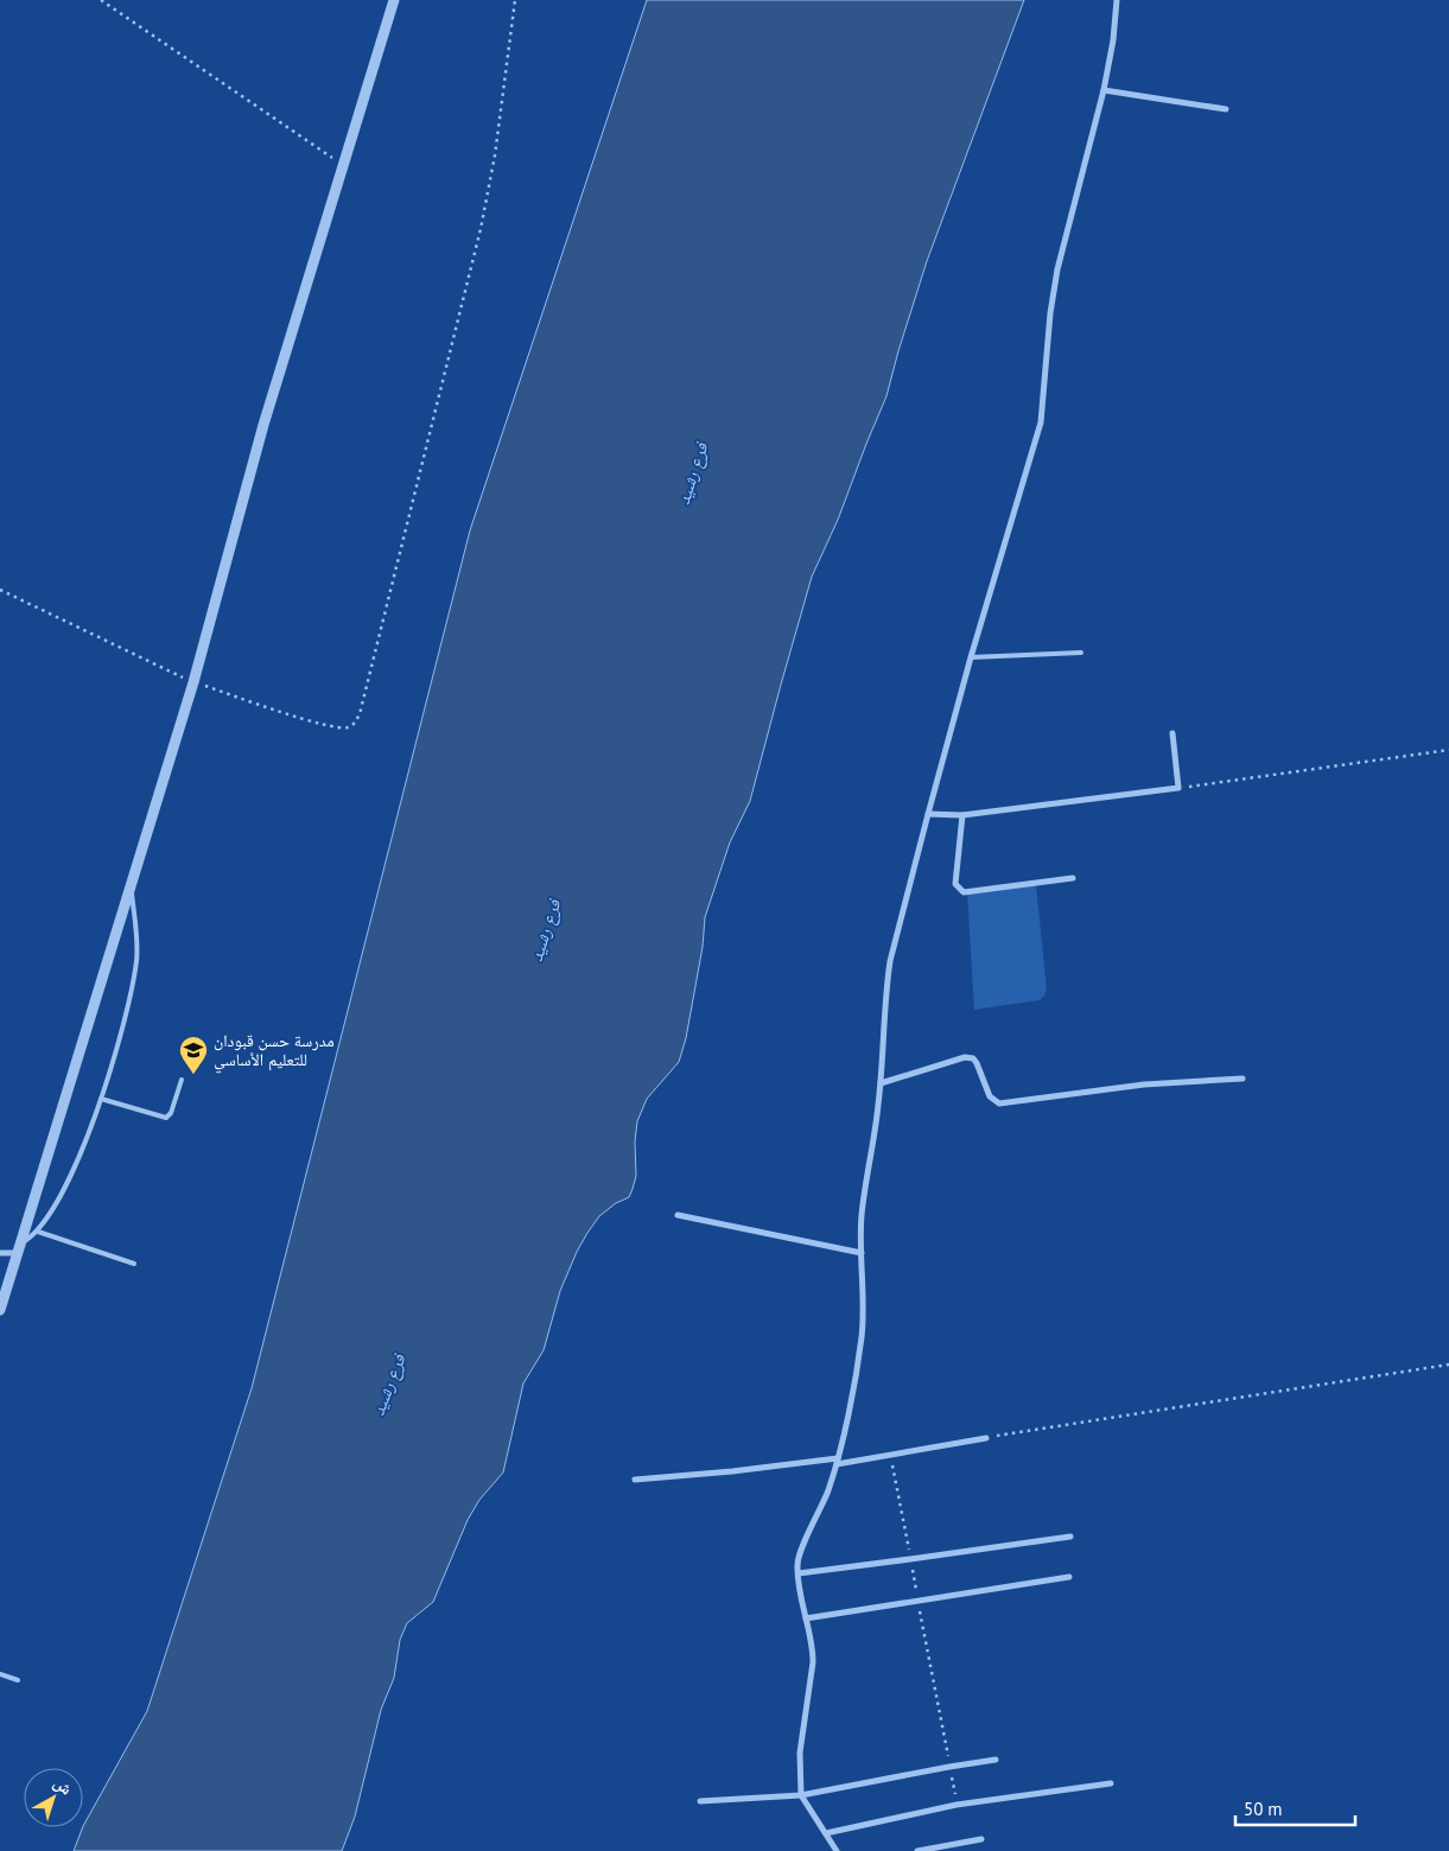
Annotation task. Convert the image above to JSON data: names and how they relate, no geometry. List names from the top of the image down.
{
  "water": ["فرع رشيد"],
  "places": {
    "school or university": ["مدرسة حسن قبودان للتعليم الأساسي"]
  },
  "scale_bar": "50 m",
  "north": "top right"
}
